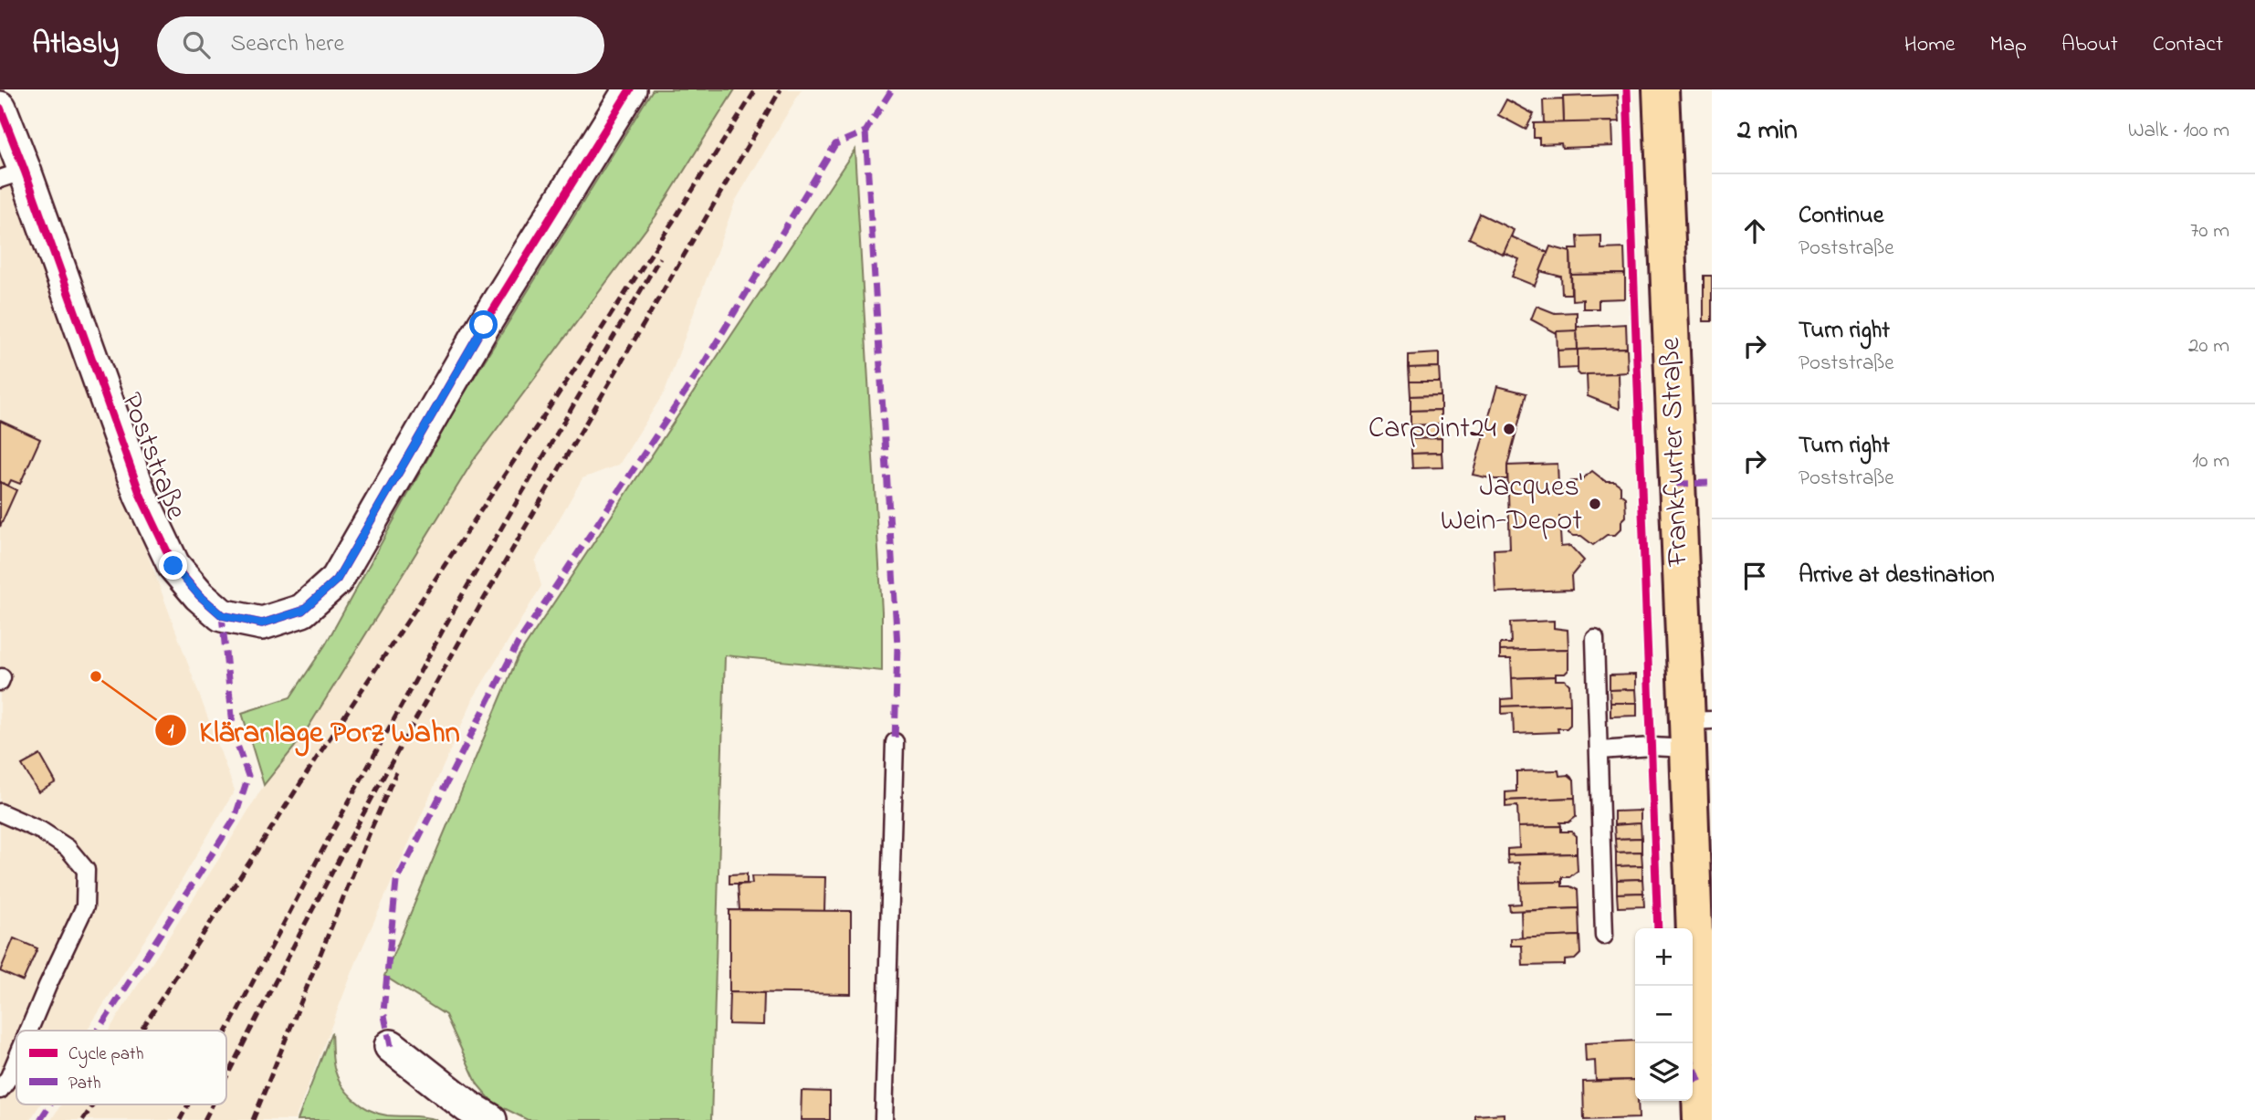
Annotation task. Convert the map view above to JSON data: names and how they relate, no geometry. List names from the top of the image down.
{
  "streets": {
    "main road": ["Frankfurter Straße"],
    "street": ["Poststraße"]
  },
  "places": ["Carpoint24", "Jacques' Wein-Depot", "Kläranlage Porz Wahn"],
  "legend": ["Cycle path", "Path"],
  "page": {
    "header": "Atlasly",
    "search": "Search here",
    "nav": [
      "Home",
      "Map",
      "About",
      "Contact"
    ],
    "heading": ["2 min", "Walk · 100 m"],
    "list": [
      ["Continue", "Poststraße", "70 m"],
      ["Turn right", "Poststraße", "20 m"],
      ["Turn right", "Poststraße", "10 m"],
      "Arrive at destination"
    ],
    "map_buttons": ["+", "−"]
  }
}
